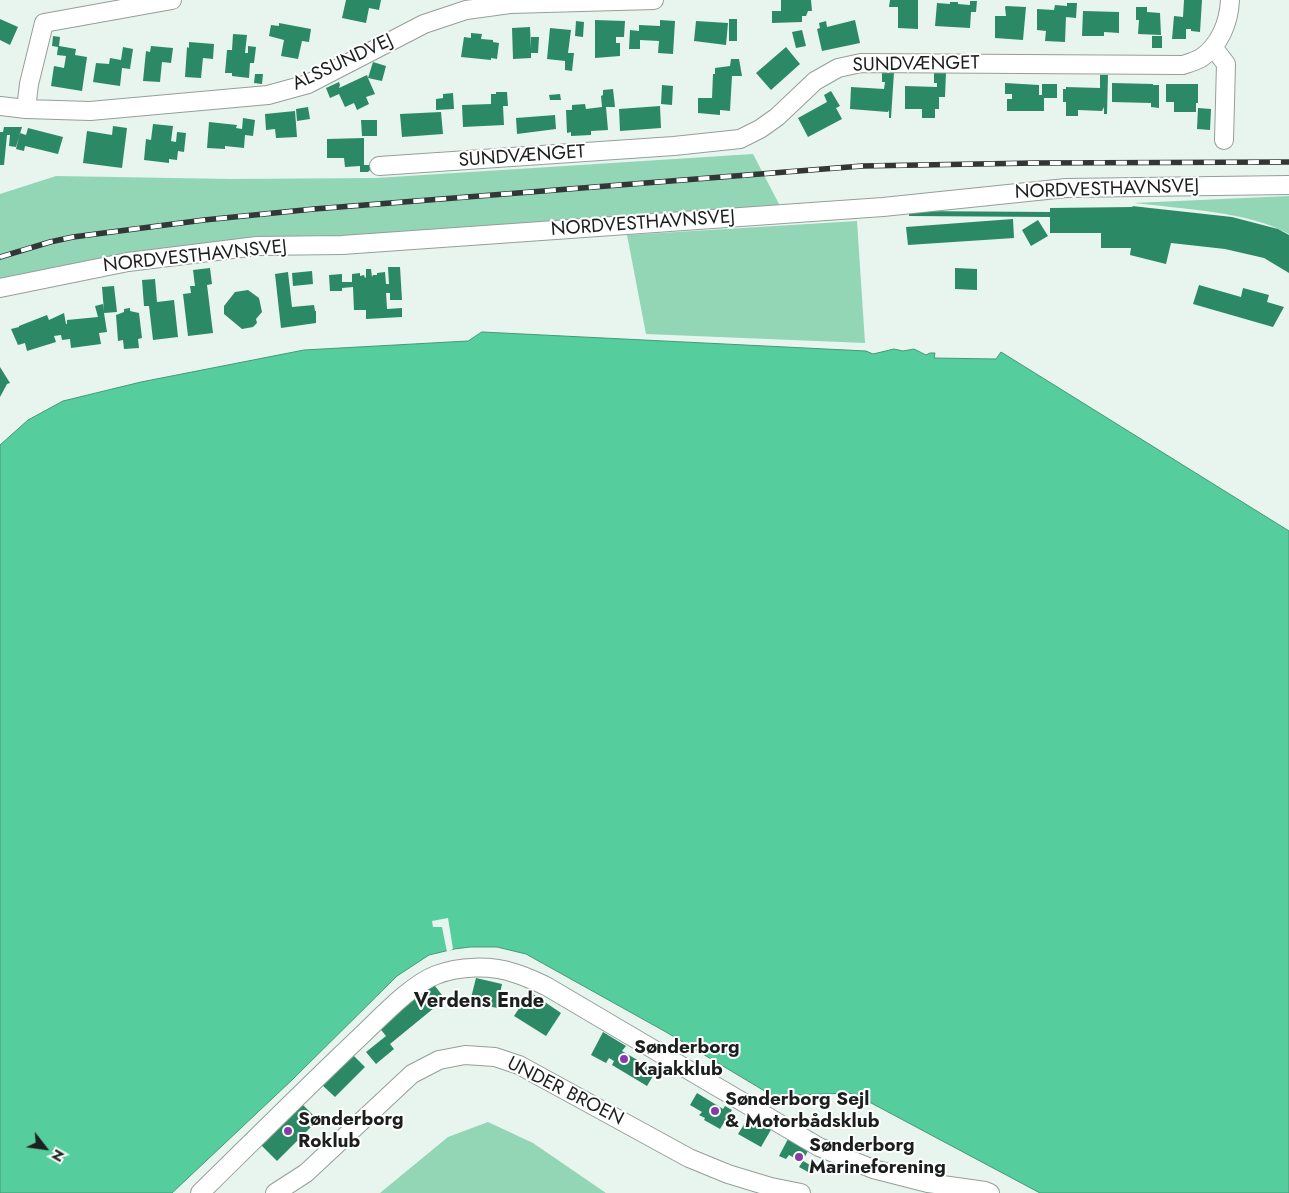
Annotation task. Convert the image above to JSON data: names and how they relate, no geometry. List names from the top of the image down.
{
  "streets": {
    "street": [
      "ALSSUNDVEJ",
      "SUNDVÆNGET",
      "NORDVESTHAVNSVEJ",
      "UNDER BROEN"
    ]
  },
  "districts": ["Verdens Ende"],
  "places": [
    "Sønderborg Kajakklub",
    "Sønderborg Sejl & Motorbådsklub",
    "Sønderborg Roklub",
    "Sønderborg Marineforening"
  ],
  "north": "bottom right"
}
